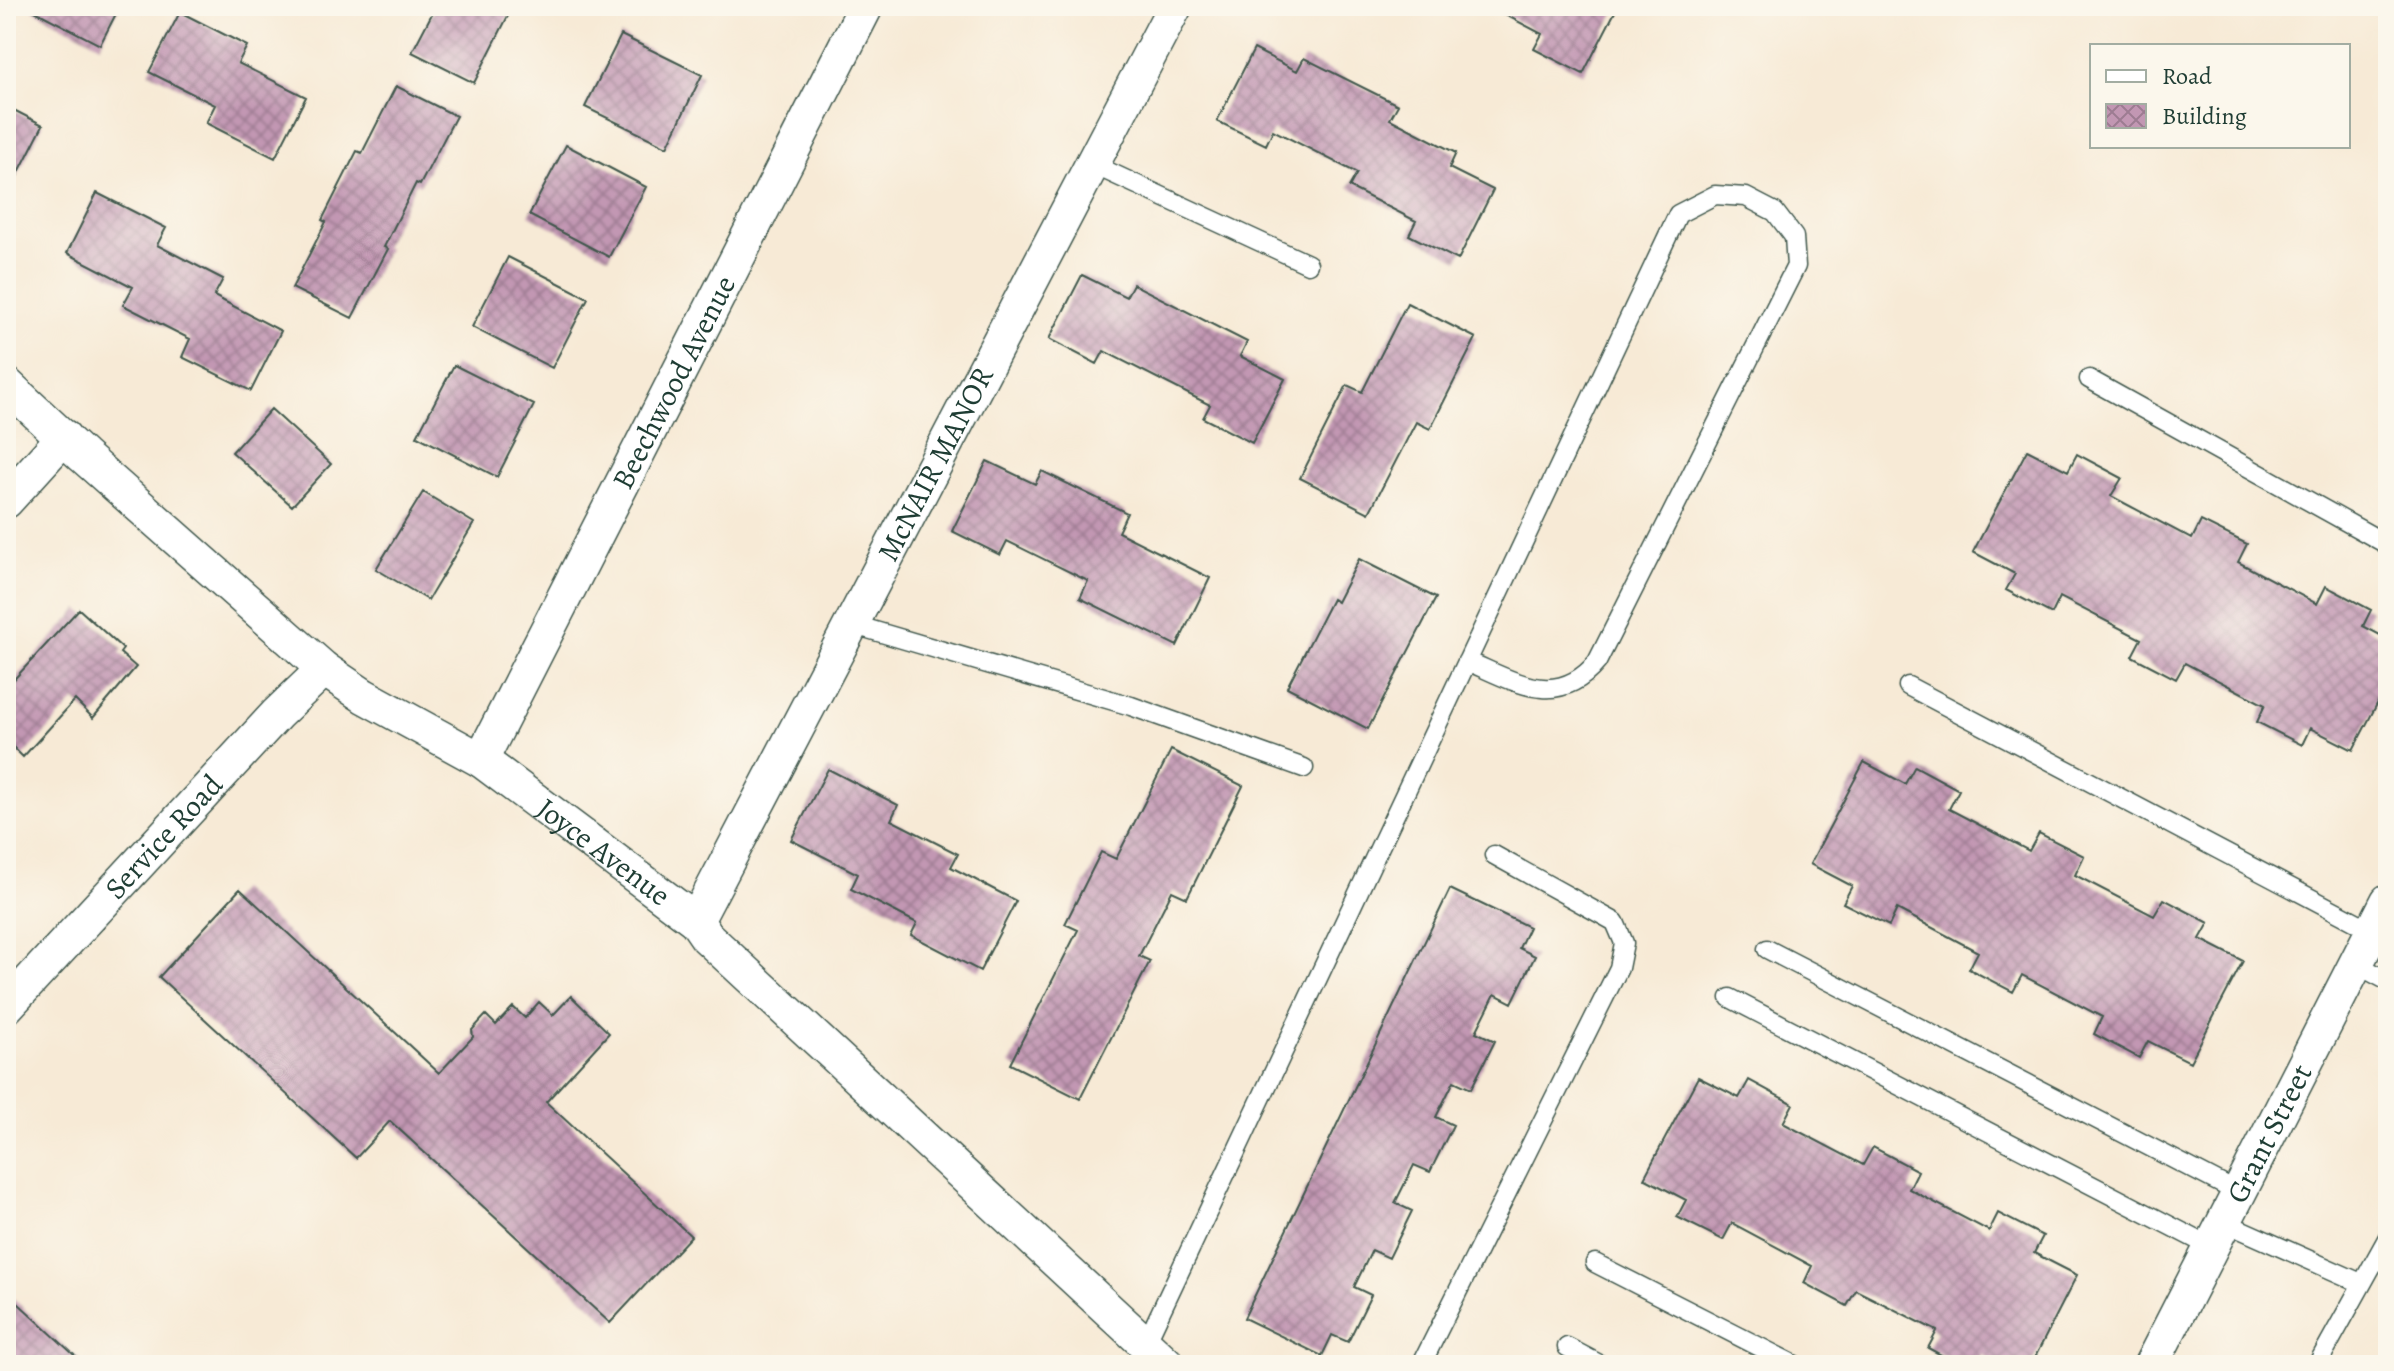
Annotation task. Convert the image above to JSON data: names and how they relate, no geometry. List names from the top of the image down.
{
  "streets": {
    "street": [
      "Beechwood Avenue",
      "McNAIR MANOR",
      "Service Road",
      "Joyce Avenue",
      "Grant Street"
    ]
  },
  "crossings": [
    ["Beechwood Avenue", "Joyce Avenue"],
    ["McNAIR MANOR", "Joyce Avenue"],
    ["Service Road", "Joyce Avenue"]
  ],
  "legend": ["Road", "Building"]
}
